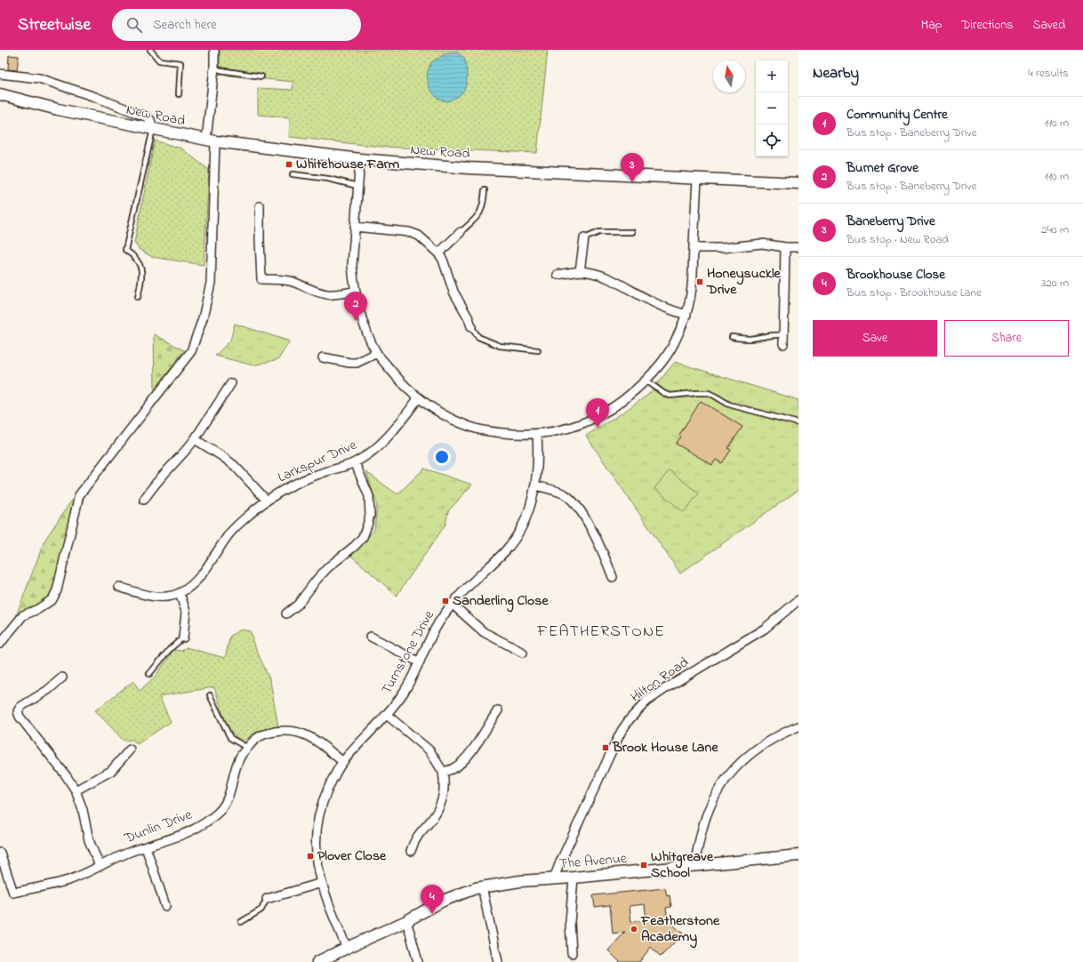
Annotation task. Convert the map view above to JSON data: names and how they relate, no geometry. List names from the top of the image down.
{
  "streets": {
    "street": [
      "New Road",
      "Larkspur Drive",
      "Turnstone Drive",
      "Hilton Road",
      "Dunlin Drive",
      "The Avenue"
    ]
  },
  "crossings": [
    ["Turnstone Drive", "Dunlin Drive"],
    ["Turnstone Drive", "The Avenue"],
    ["Hilton Road", "The Avenue"]
  ],
  "districts": ["FEATHERSTONE"],
  "places": {
    "transit": [
      "Whitehouse Farm",
      "Honeysuckle Drive",
      "Sanderling Close",
      "Brook House Lane",
      "Plover Close",
      "Whitgreave School"
    ],
    "other": ["Featherstone Academy"]
  },
  "north": "top",
  "page": {
    "header": "Streetwise",
    "search": "Search here",
    "nav": ["Map", "Directions", "Saved"],
    "heading": ["Nearby", "4 results"],
    "map_buttons": ["+", "−"],
    "list": [
      {
        "mark": "1",
        "name": "Community Centre",
        "note": "Bus stop · Baneberry Drive",
        "value": "110 m"
      },
      {
        "mark": "2",
        "name": "Burnet Grove",
        "note": "Bus stop · Baneberry Drive",
        "value": "110 m"
      },
      {
        "mark": "3",
        "name": "Baneberry Drive",
        "note": "Bus stop · New Road",
        "value": "240 m"
      },
      {
        "mark": "4",
        "name": "Brookhouse Close",
        "note": "Bus stop · Brookhouse Lane",
        "value": "320 m"
      }
    ],
    "pins": [
      "3",
      "2",
      "1",
      "4"
    ],
    "buttons": ["Save", "Share"]
  }
}
